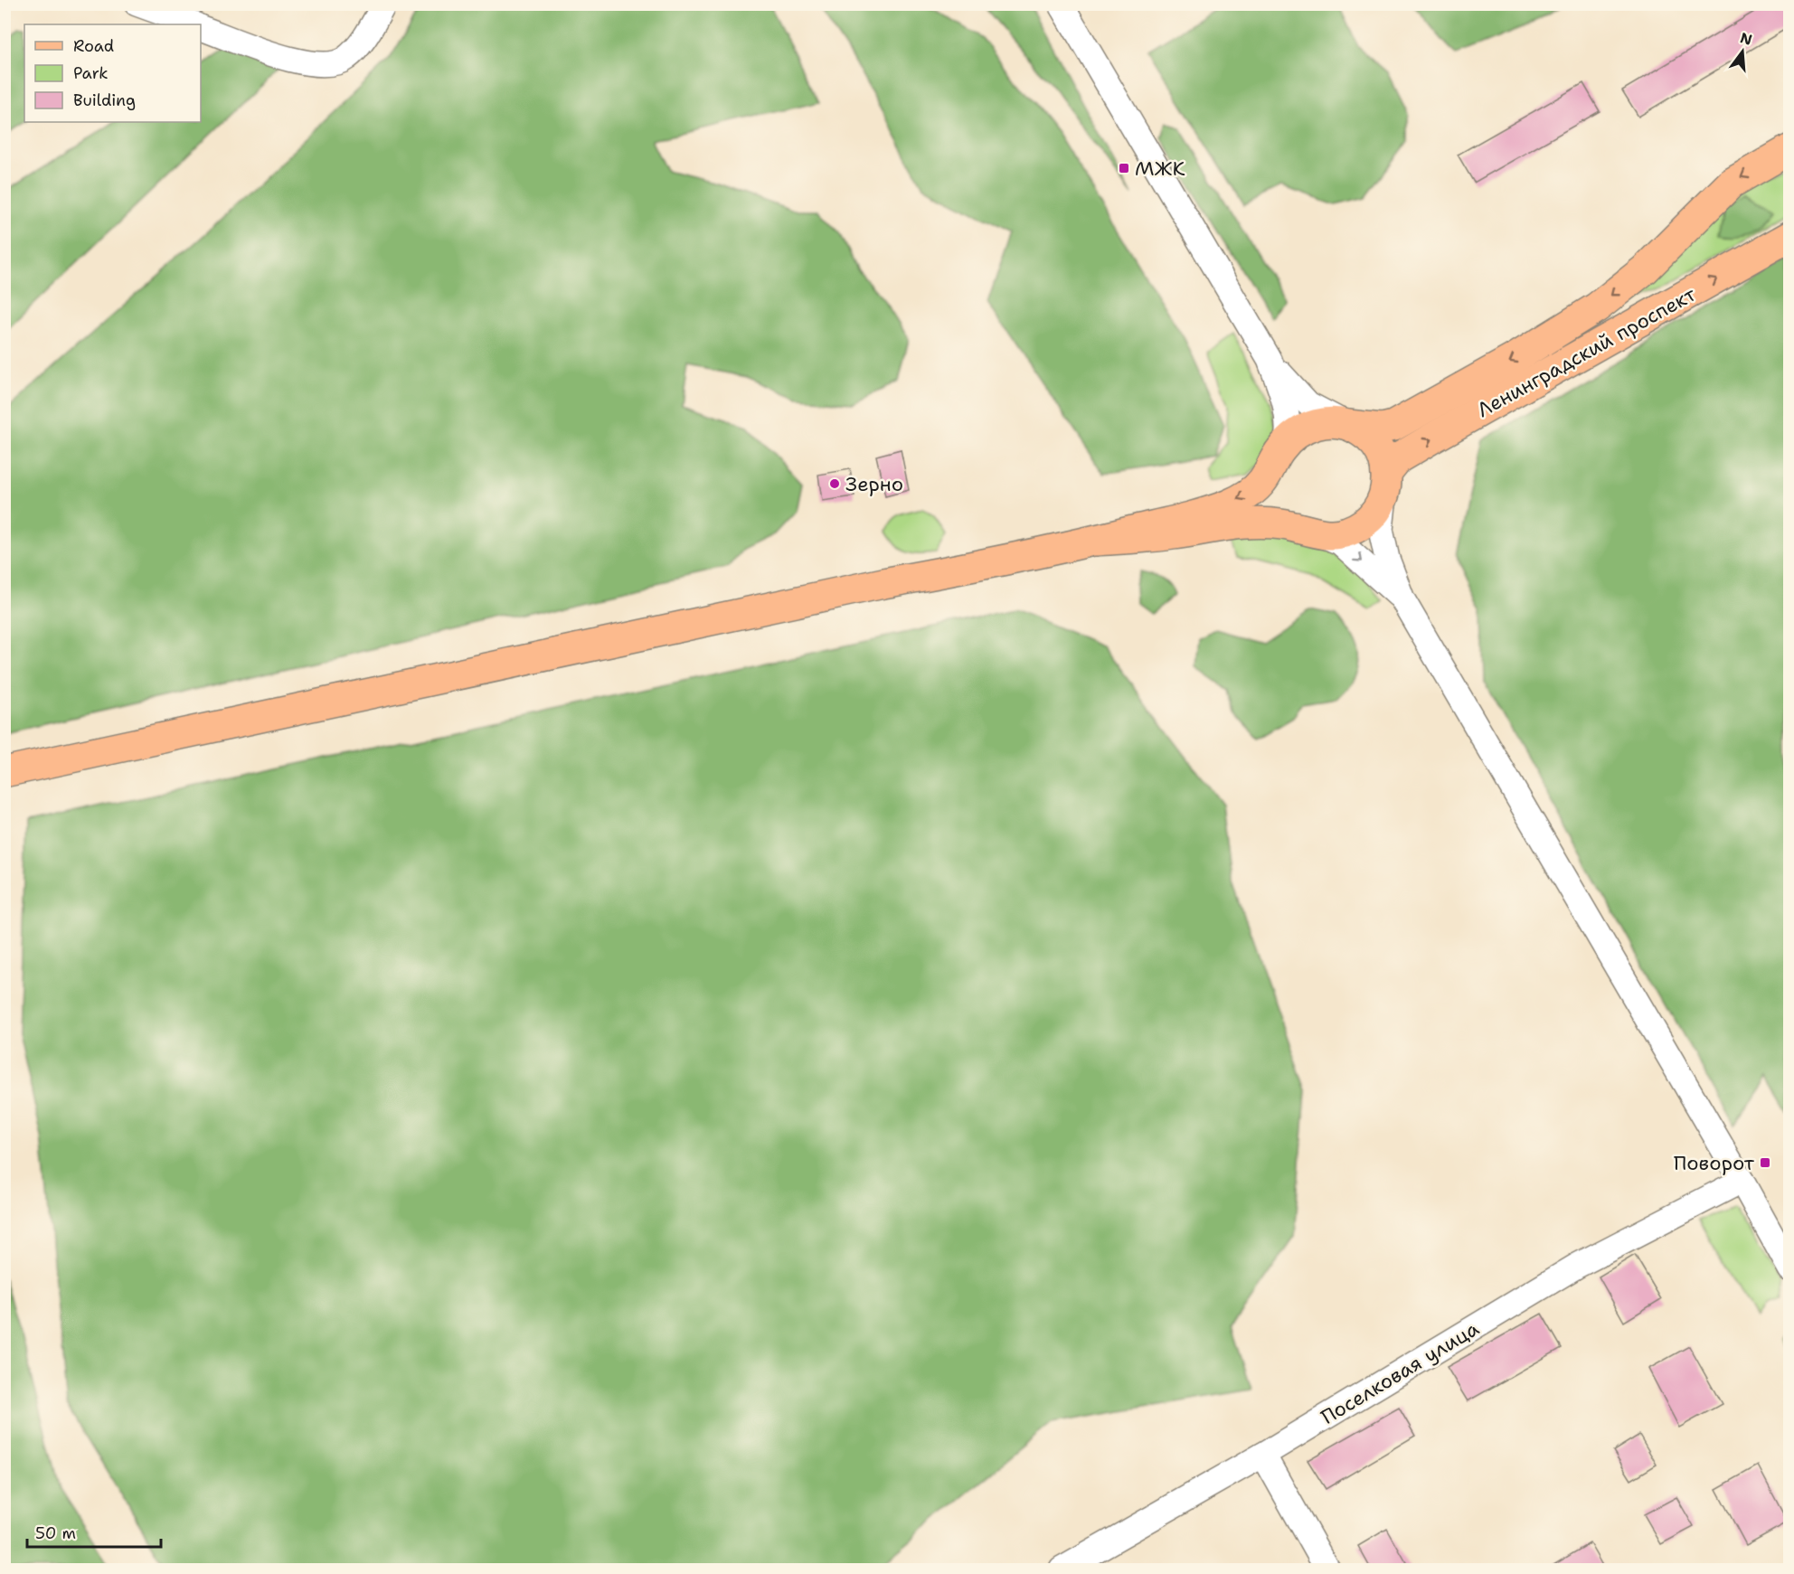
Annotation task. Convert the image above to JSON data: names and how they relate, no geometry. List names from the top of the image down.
{
  "streets": {
    "main road": ["Ленинградский проспект"],
    "street": ["Поселковая улица"]
  },
  "places": {
    "transit": ["МЖК", "Поворот"],
    "other": ["Зерно"]
  },
  "legend": ["Road", "Park", "Building"],
  "scale_bar": "50 m",
  "north": "top"
}
